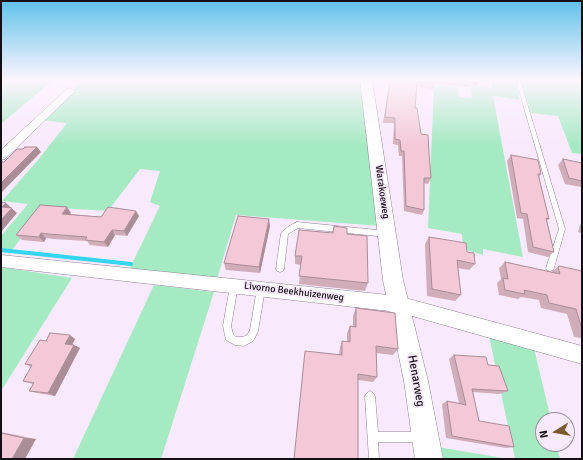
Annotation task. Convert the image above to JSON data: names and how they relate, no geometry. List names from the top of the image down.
{
  "streets": {
    "street": ["Warakoeweg", "Livorno Beekhuizenweg", "Henarweg"]
  },
  "crossings": [
    ["Warakoeweg", "Livorno Beekhuizenweg"],
    ["Warakoeweg", "Henarweg"],
    ["Livorno Beekhuizenweg", "Henarweg"]
  ],
  "north": "left"
}
